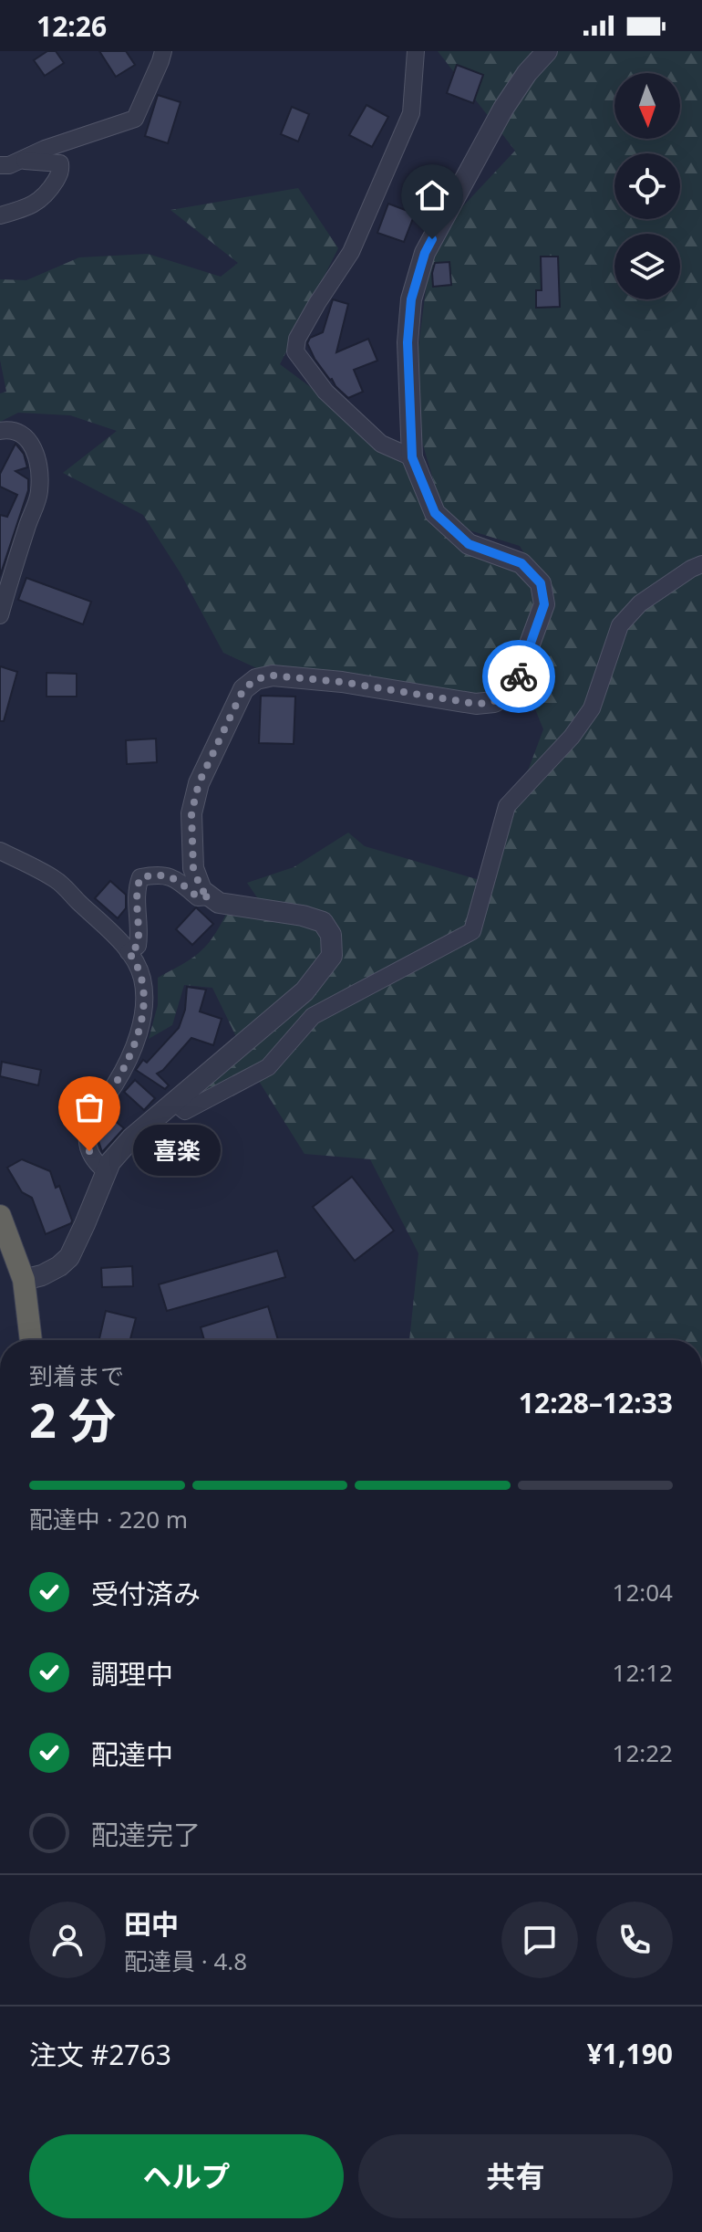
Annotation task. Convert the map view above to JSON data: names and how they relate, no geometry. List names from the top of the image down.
{
  "places": ["喜楽"],
  "north": "bottom",
  "page": {
    "status": "12:26",
    "bubble": "喜楽",
    "heading": ["2 分", "到着まで", "12:28–12:33"],
    "panel": [
      "田中",
      "配達員 · 4.8",
      "注文 #2763",
      "¥1,190"
    ],
    "bar": "配達中 · 220 m",
    "list": [
      ["受付済み", "12:04"],
      ["調理中", "12:12"],
      ["配達中", "12:22"],
      "配達完了"
    ],
    "buttons": ["ヘルプ", "共有"]
  }
}
